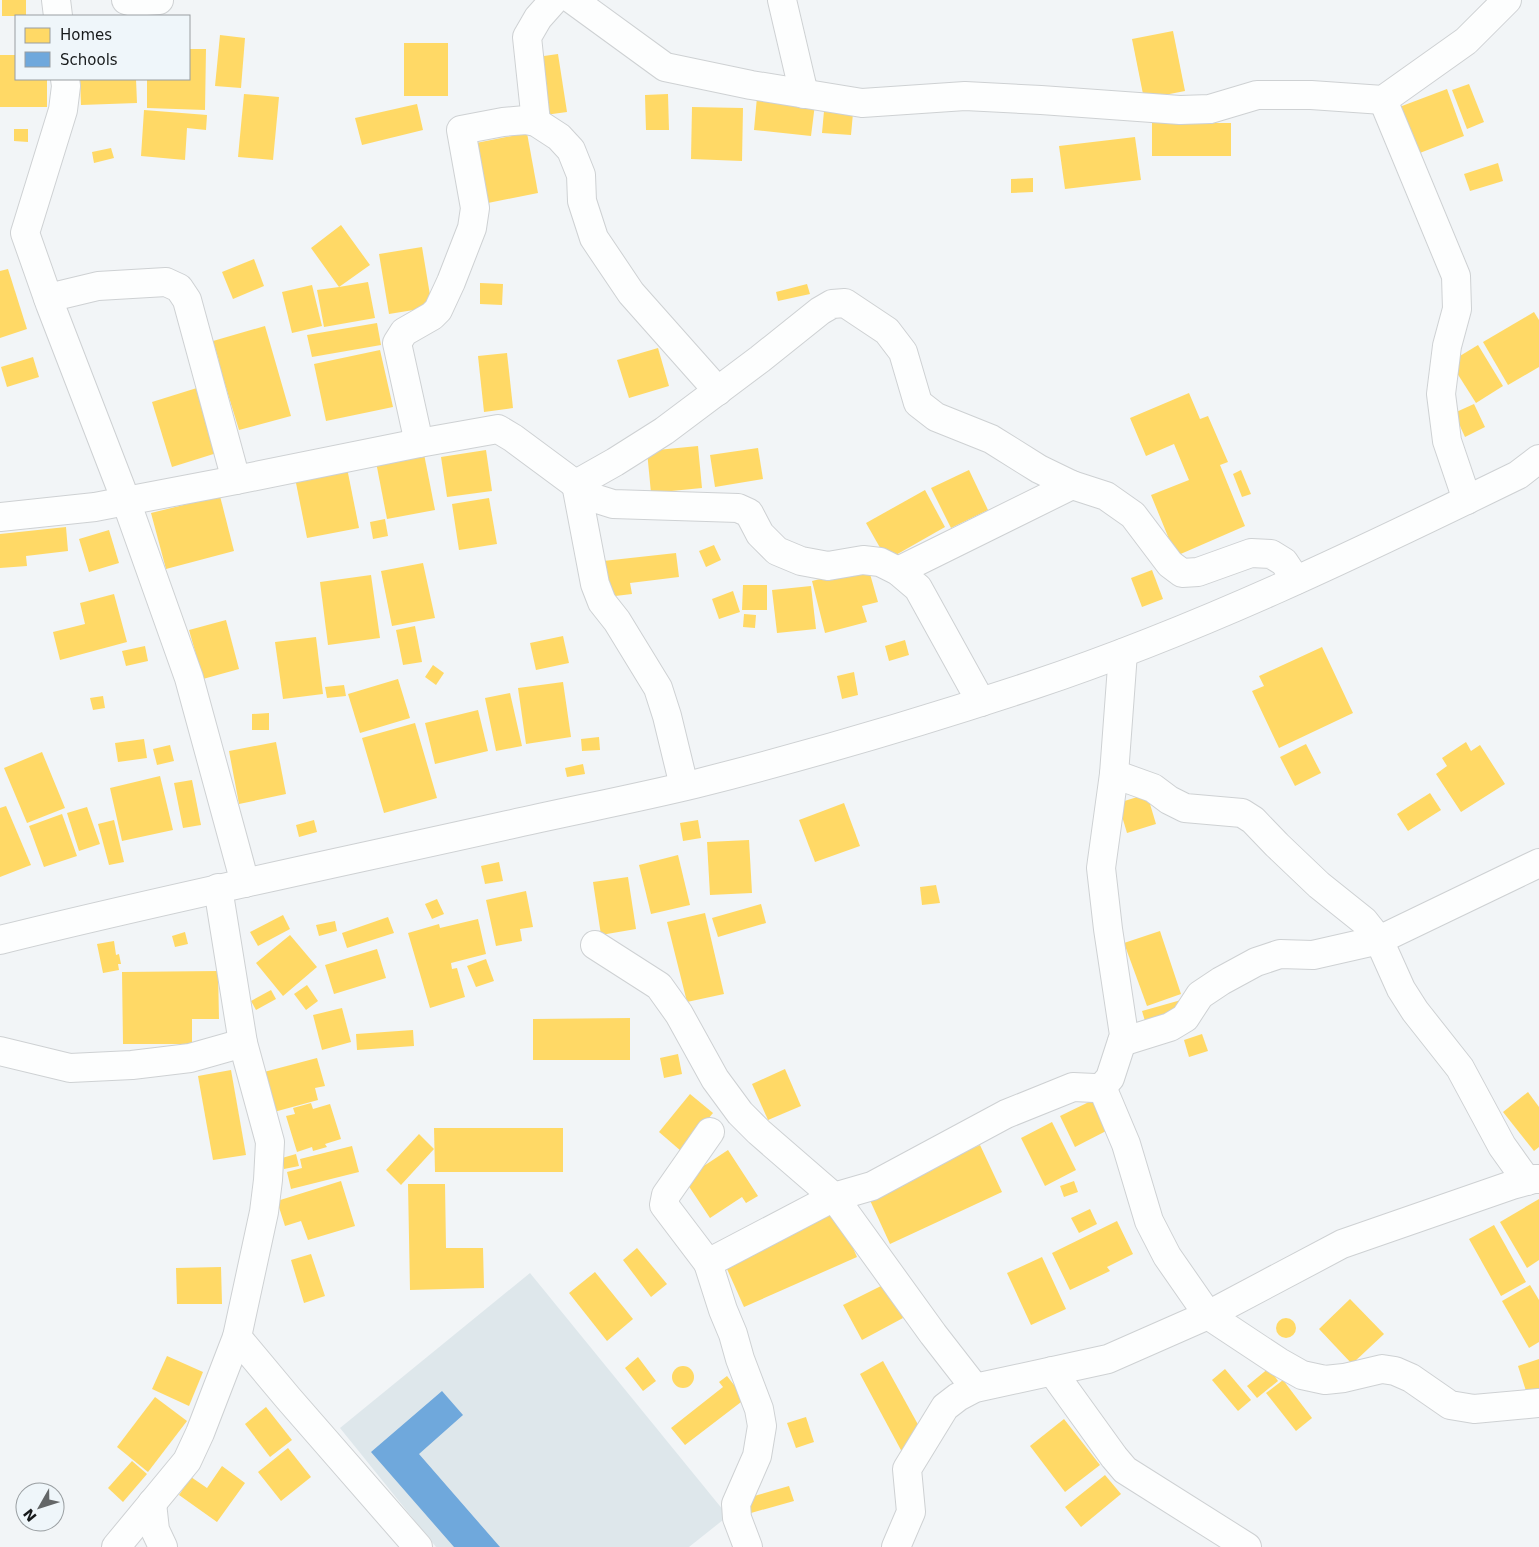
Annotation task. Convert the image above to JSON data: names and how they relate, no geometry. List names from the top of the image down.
{
  "legend": ["Homes", "Schools"],
  "north": "bottom left"
}
